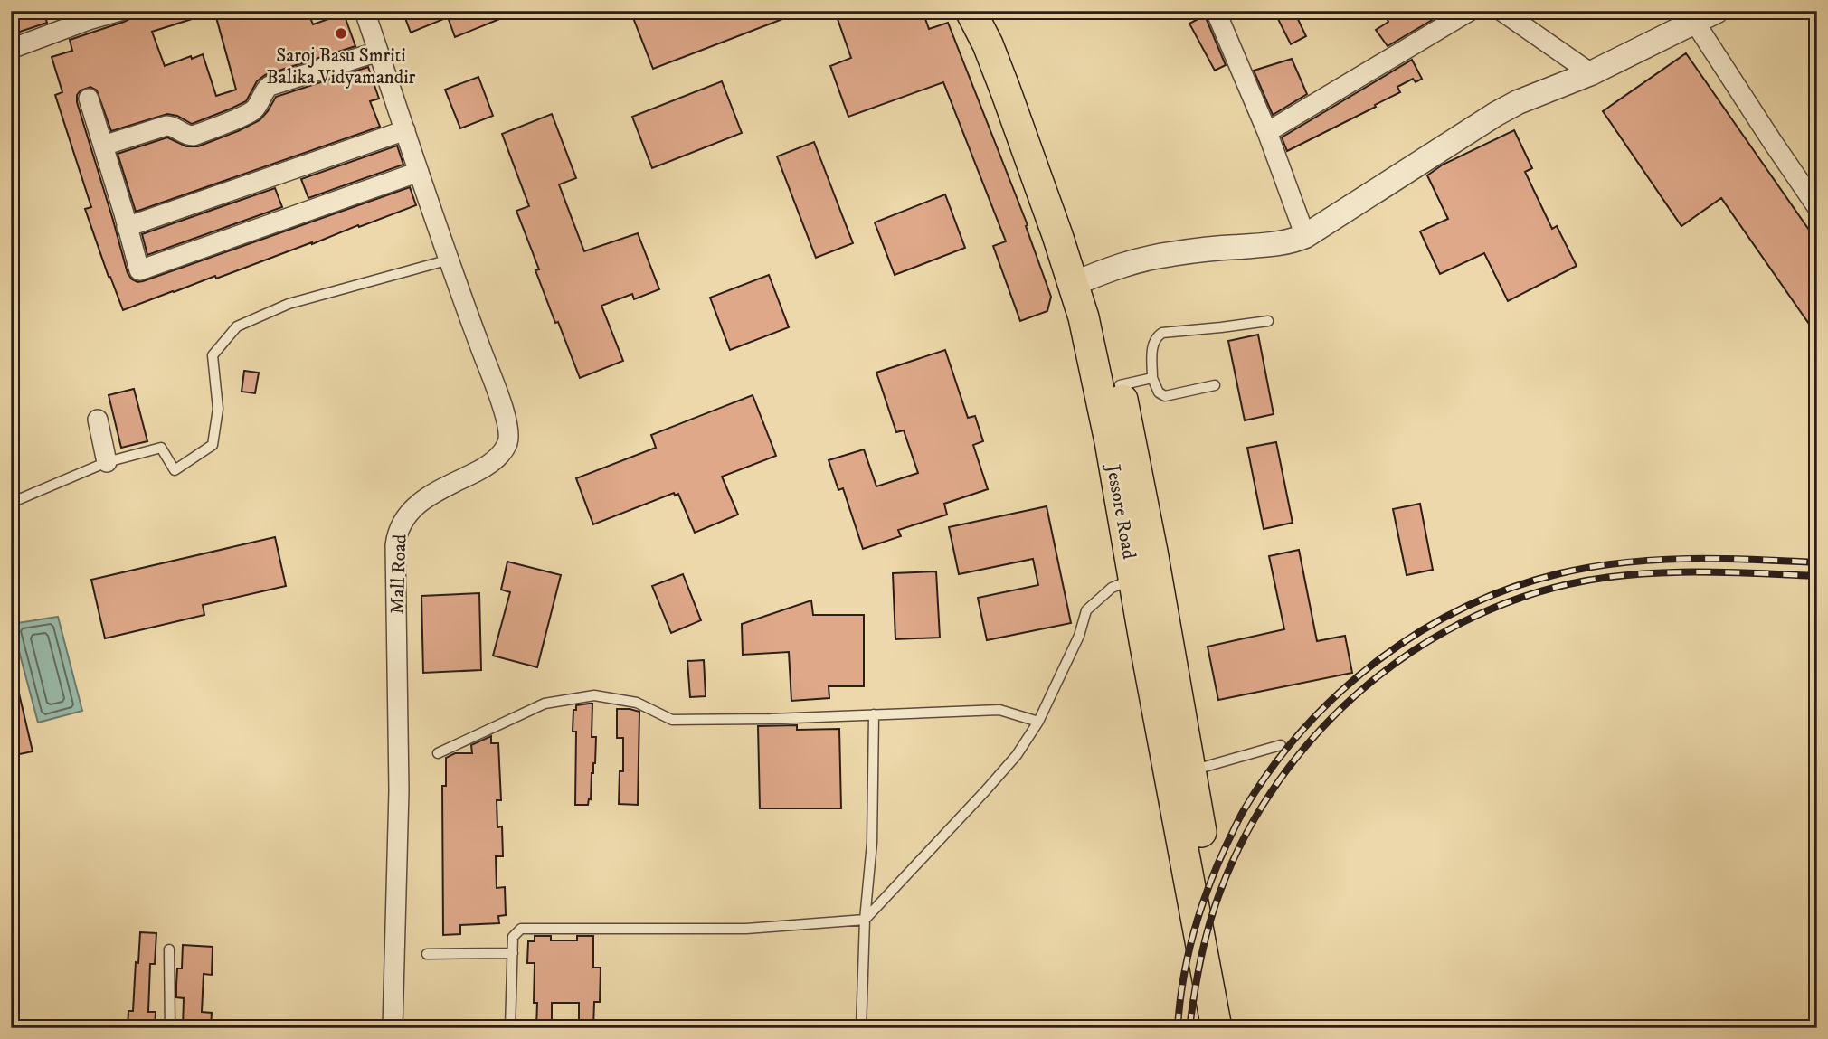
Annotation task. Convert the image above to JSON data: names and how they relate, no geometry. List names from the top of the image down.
{
  "streets": {
    "main road": ["Jessore Road"],
    "street": ["Mall Road"]
  },
  "places": ["Saroj Basu Smriti Balika Vidyamandir"]
}
